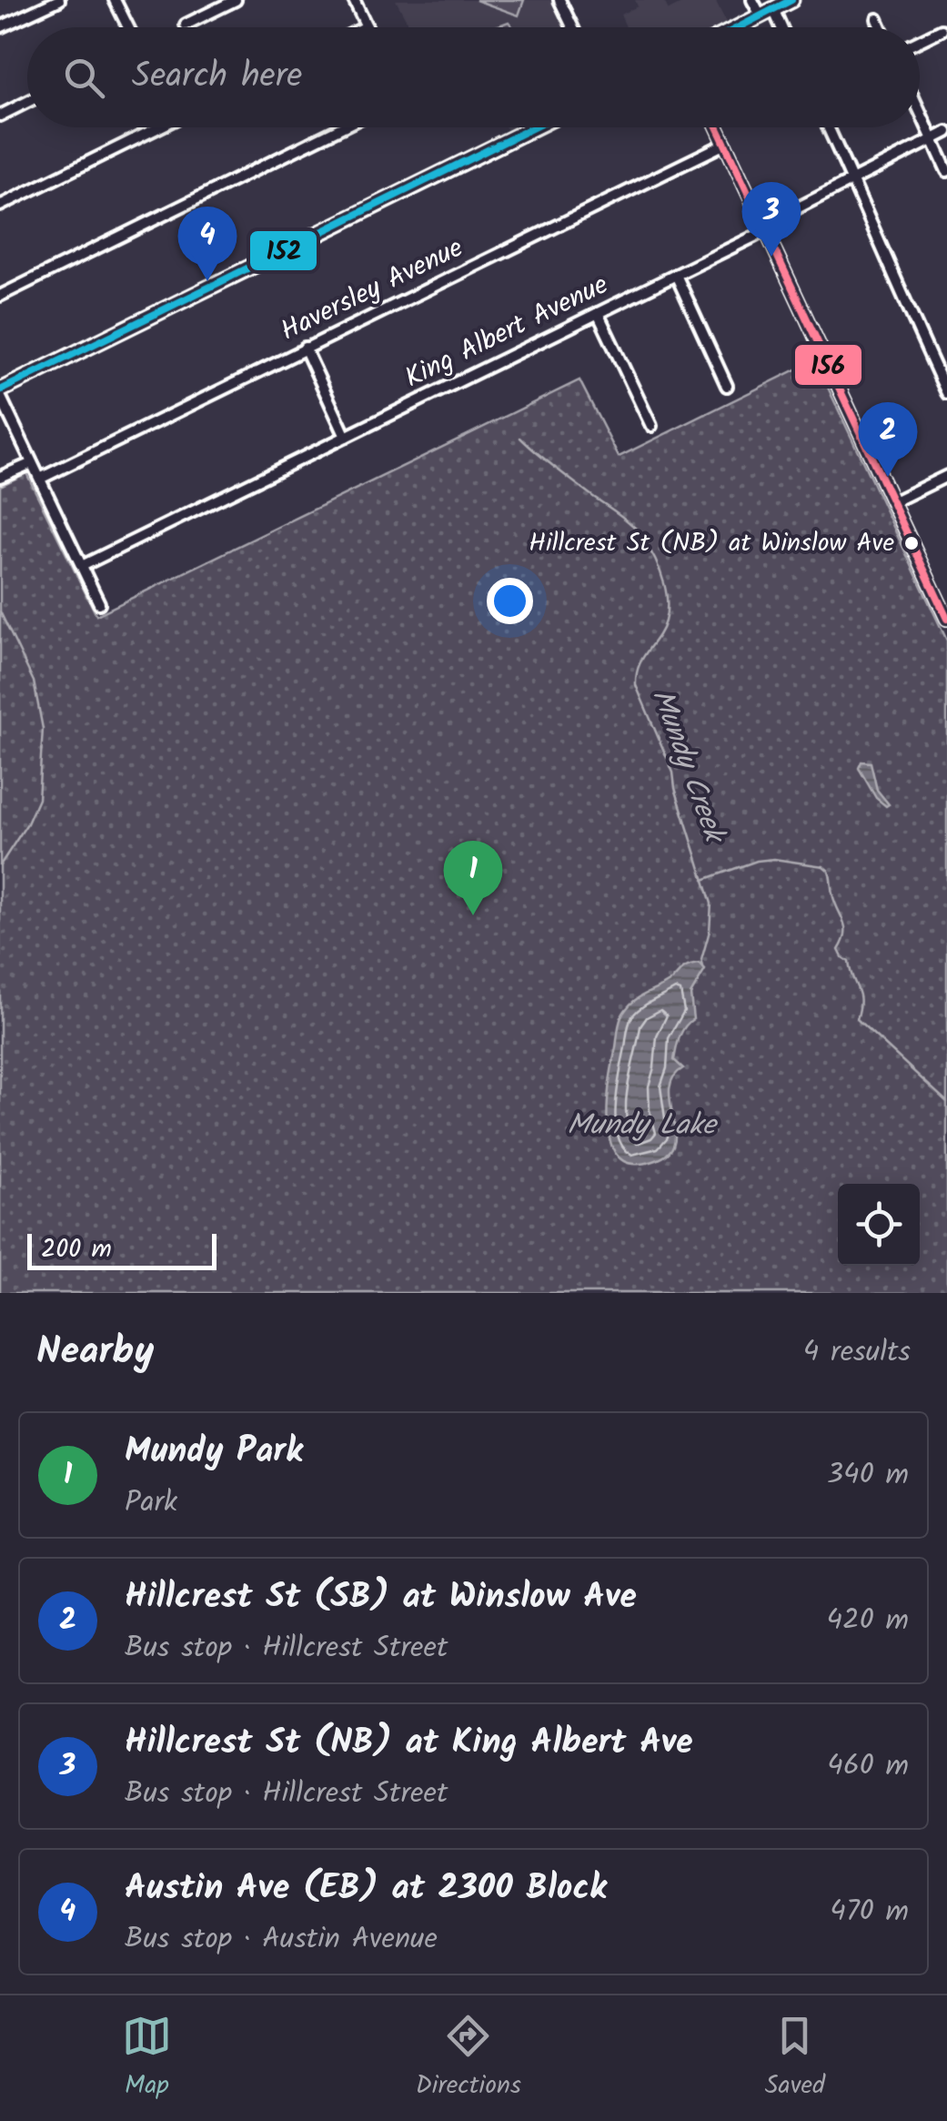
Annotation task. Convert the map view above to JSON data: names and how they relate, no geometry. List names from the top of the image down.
{
  "streets": {
    "street": ["Haversley Avenue", "King Albert Avenue"]
  },
  "water": ["Mundy Creek", "Mundy Lake"],
  "places": ["Hillcrest St (NB) at Winslow Ave"],
  "lines": ["transit line 152", "transit line 156"],
  "scale_bar": "200 m",
  "page": {
    "search": "Search here",
    "pins": [
      "3",
      "4",
      "2",
      "1"
    ],
    "scale": "200 m",
    "heading": ["Nearby", "4 results"],
    "list": [
      {
        "mark": "1",
        "name": "Mundy Park",
        "note": "Park",
        "value": "340 m"
      },
      {
        "mark": "2",
        "name": "Hillcrest St (SB) at Winslow Ave",
        "note": "Bus stop · Hillcrest Street",
        "value": "420 m"
      },
      {
        "mark": "3",
        "name": "Hillcrest St (NB) at King Albert Ave",
        "note": "Bus stop · Hillcrest Street",
        "value": "460 m"
      },
      {
        "mark": "4",
        "name": "Austin Ave (EB) at 2300 Block",
        "note": "Bus stop · Austin Avenue",
        "value": "470 m"
      }
    ],
    "nav": ["Map", "Directions", "Saved"]
  }
}
